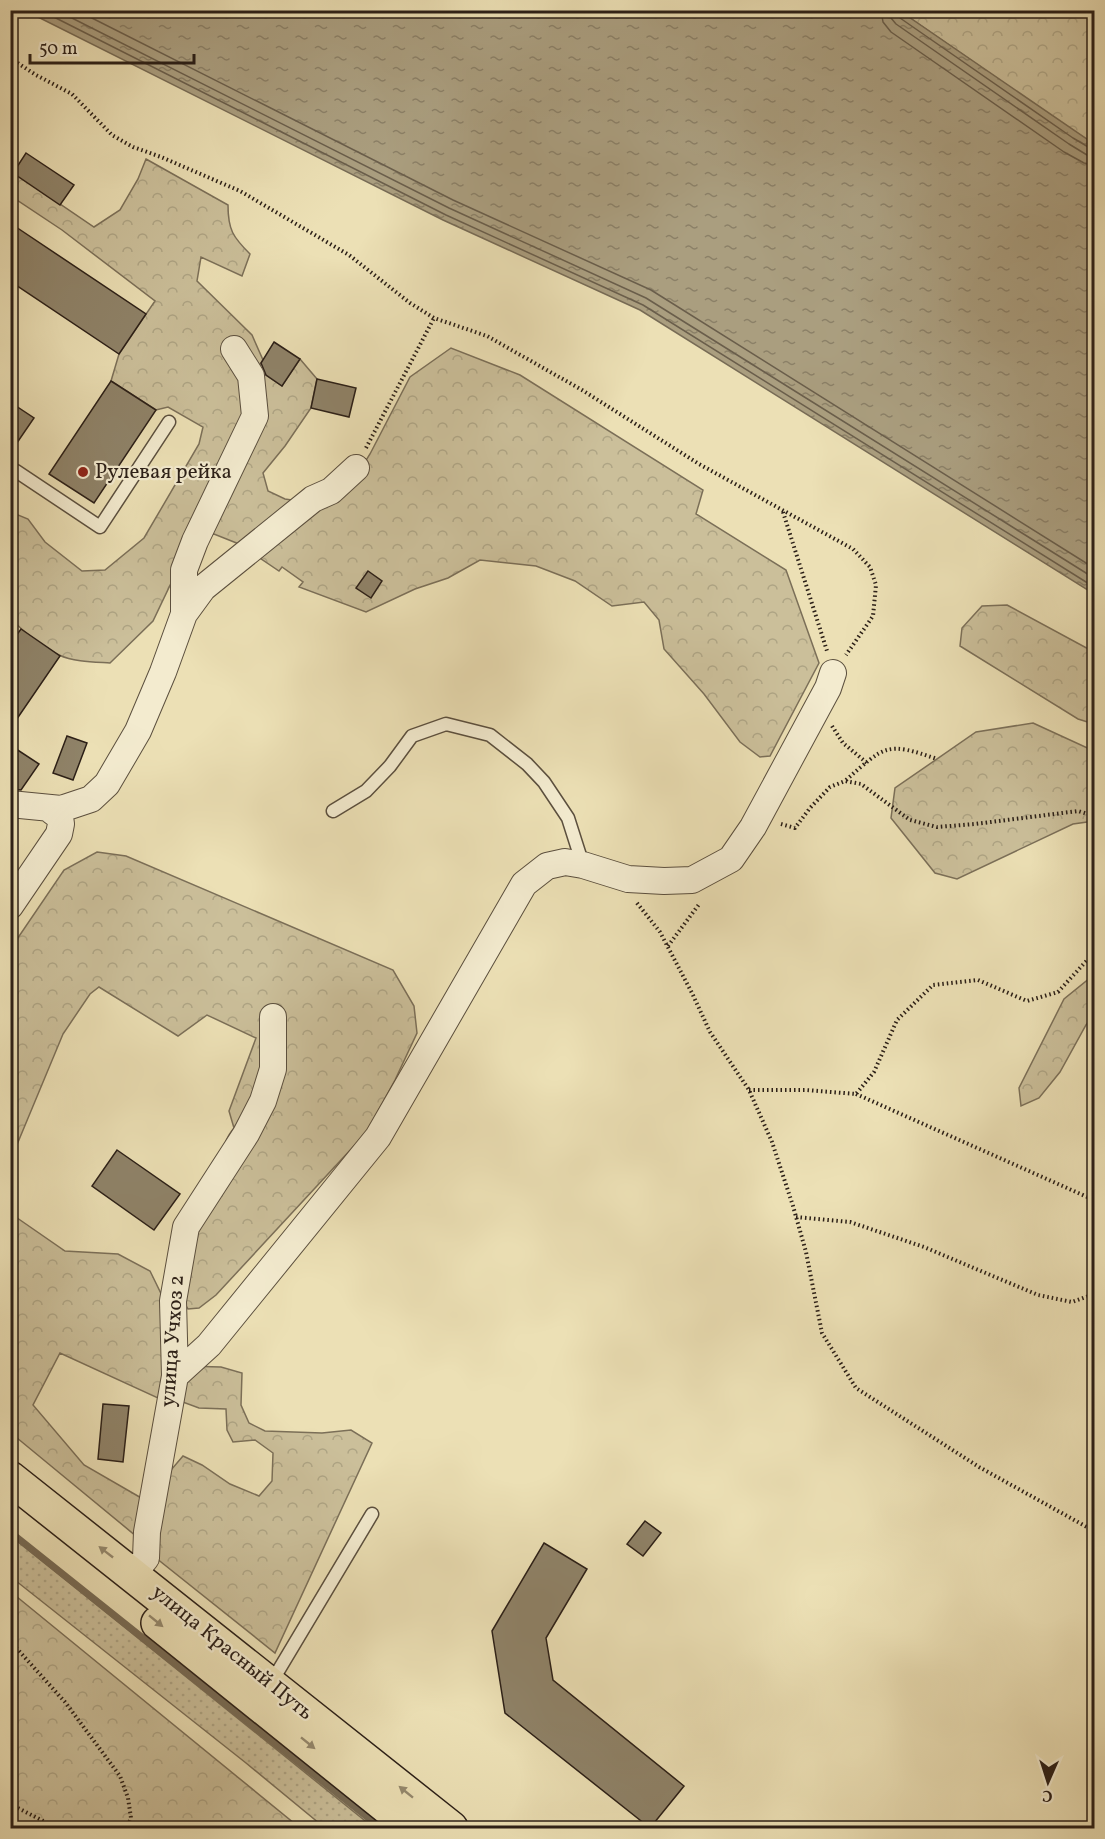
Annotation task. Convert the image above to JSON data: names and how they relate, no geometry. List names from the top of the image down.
{
  "streets": {
    "main road": ["улица Красный Путь"],
    "street": ["улица Учхоз 2"]
  },
  "crossings": [
    ["улица Учхоз 2", "улица Красный Путь"]
  ],
  "places": ["Рулевая рейка"],
  "scale_bar": "50 m",
  "north": "bottom"
}
